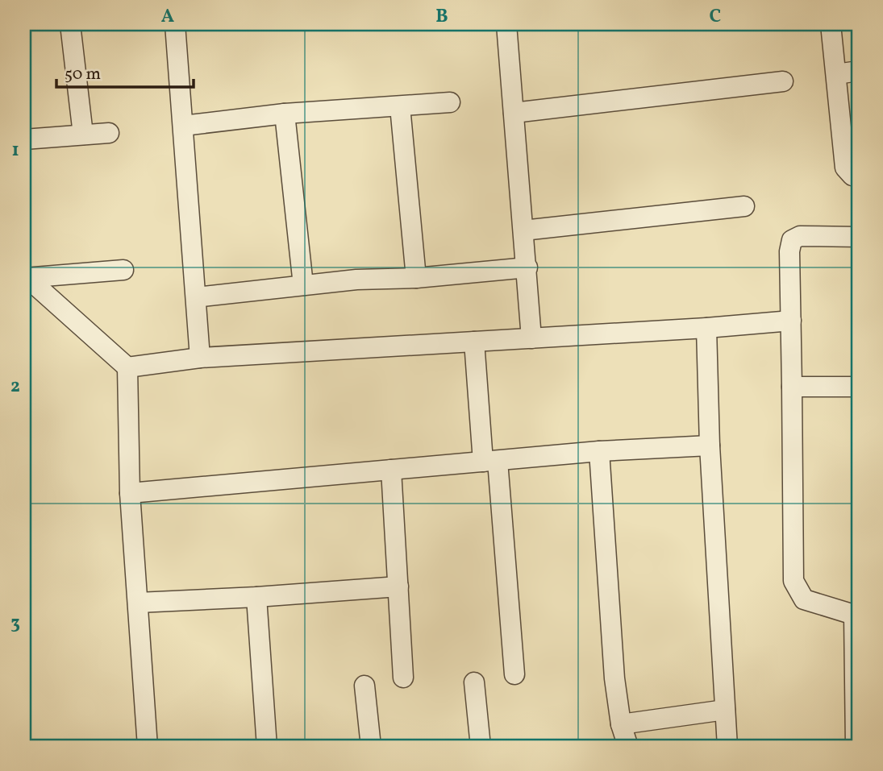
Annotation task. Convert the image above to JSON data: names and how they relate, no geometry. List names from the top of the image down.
{
  "scale_bar": "50 m",
  "grid": {
    "columns": ["A", "B", "C"],
    "rows": ["1", "2", "3"]
  }
}
